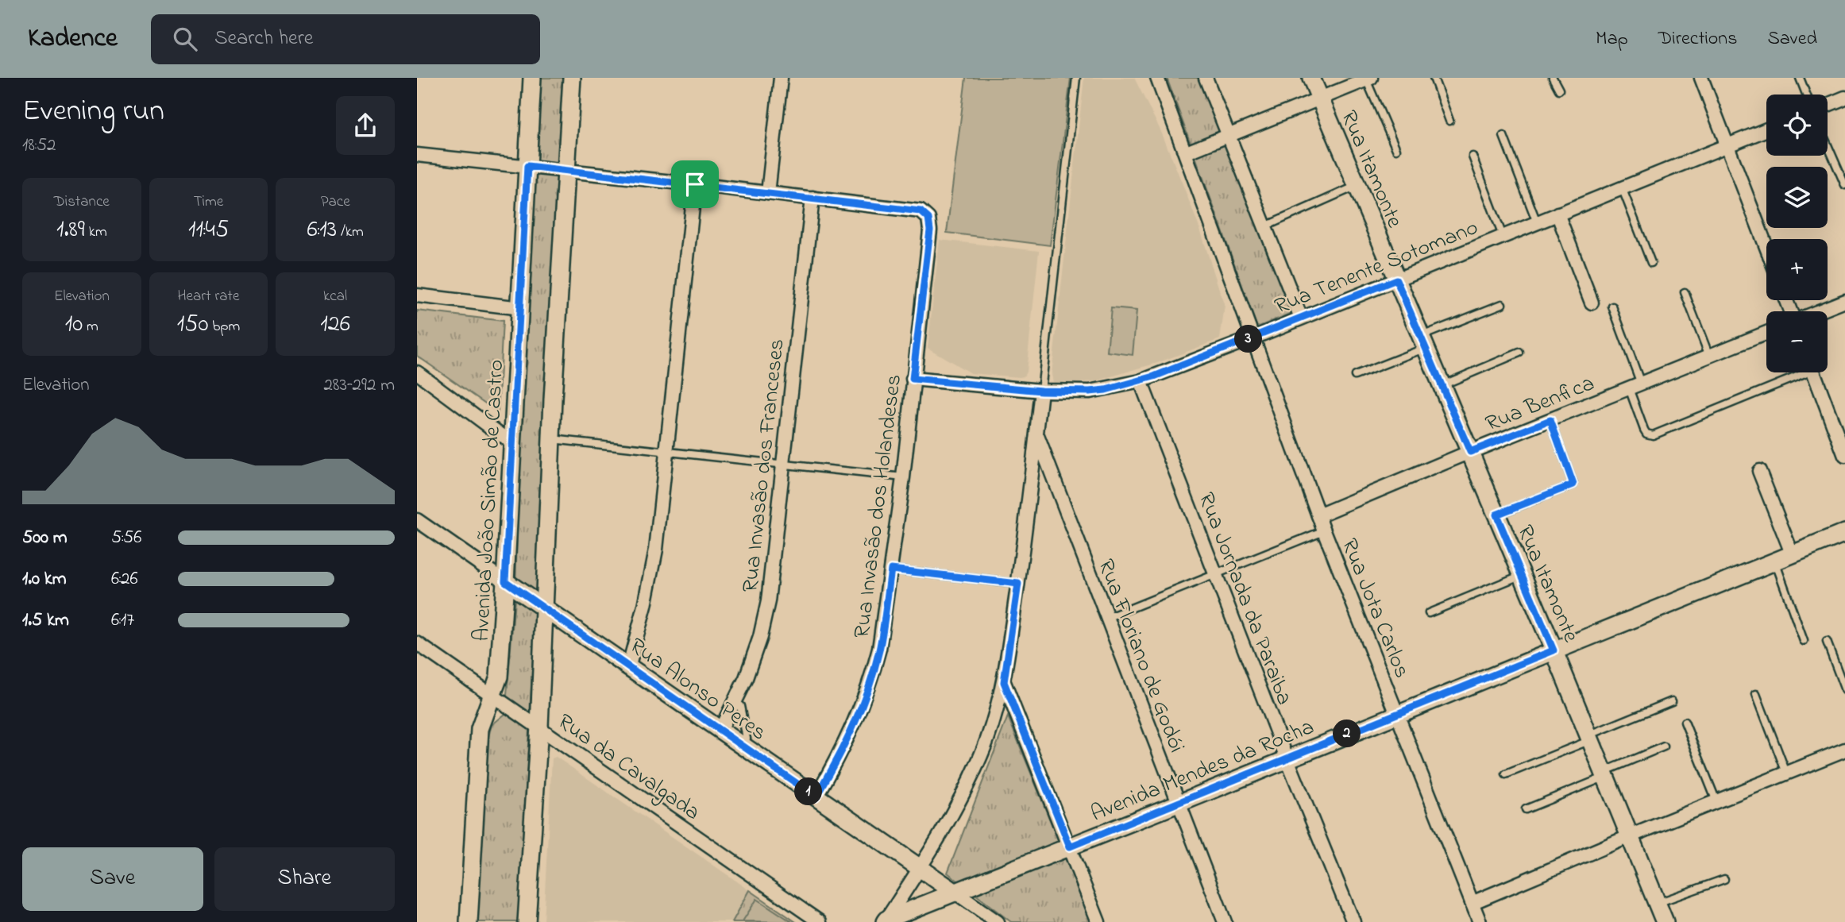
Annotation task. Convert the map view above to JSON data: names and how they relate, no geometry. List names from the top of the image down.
{
  "streets": {
    "street": [
      "Rua Itamonte",
      "Rua Tenente Sotomano",
      "Rua Benfica",
      "Rua Invasão dos Franceses",
      "Avenida João Simão de Castro",
      "Rua Invasão dos Holandeses",
      "Rua Jornada da Paraiba",
      "Rua Jota Carlos",
      "Rua Floriano de Godói",
      "Rua Alonso Peres",
      "Rua da Cavalgada",
      "Avenida Mendes da Rocha"
    ]
  },
  "crossings": [
    ["Rua Itamonte", "Rua Tenente Sotomano"],
    ["Rua Itamonte", "Rua Benfica"],
    ["Rua Itamonte", "Avenida Mendes da Rocha"],
    ["Rua Tenente Sotomano", "Rua Invasão dos Holandeses"],
    ["Rua Tenente Sotomano", "Rua Jornada da Paraiba"],
    ["Rua Tenente Sotomano", "Rua Jota Carlos"],
    ["Rua Benfica", "Rua Jota Carlos"],
    ["Rua Invasão dos Franceses", "Rua Invasão dos Holandeses"],
    ["Rua Invasão dos Franceses", "Rua Alonso Peres"],
    ["Avenida João Simão de Castro", "Rua Alonso Peres"],
    ["Avenida João Simão de Castro", "Rua da Cavalgada"],
    ["Rua Invasão dos Holandeses", "Rua Alonso Peres"],
    ["Rua Jornada da Paraiba", "Avenida Mendes da Rocha"],
    ["Rua Jota Carlos", "Avenida Mendes da Rocha"],
    ["Rua Floriano de Godói", "Avenida Mendes da Rocha"],
    ["Rua Alonso Peres", "Avenida Mendes da Rocha"]
  ],
  "page": {
    "header": "Kadence",
    "search": "Search here",
    "nav": ["Map", "Directions", "Saved"],
    "heading": ["Evening run", "18:52"],
    "map_buttons": ["+", "−"],
    "stats": [
      ["Distance", "1.89 km"],
      ["Time", "11:45"],
      ["Pace", "6:13 /km"],
      ["Elevation", "10 m"],
      ["Heart rate", "150 bpm"],
      ["kcal", "126"]
    ],
    "pins": ["3", "2", "1"],
    "chart": ["Elevation", "283–292 m"],
    "list": [
      {
        "name": "500 m",
        "note": "5:56"
      },
      {
        "name": "1.0 km",
        "note": "6:26"
      },
      {
        "name": "1.5 km",
        "note": "6:17"
      }
    ],
    "buttons": ["Save", "Share"]
  }
}
